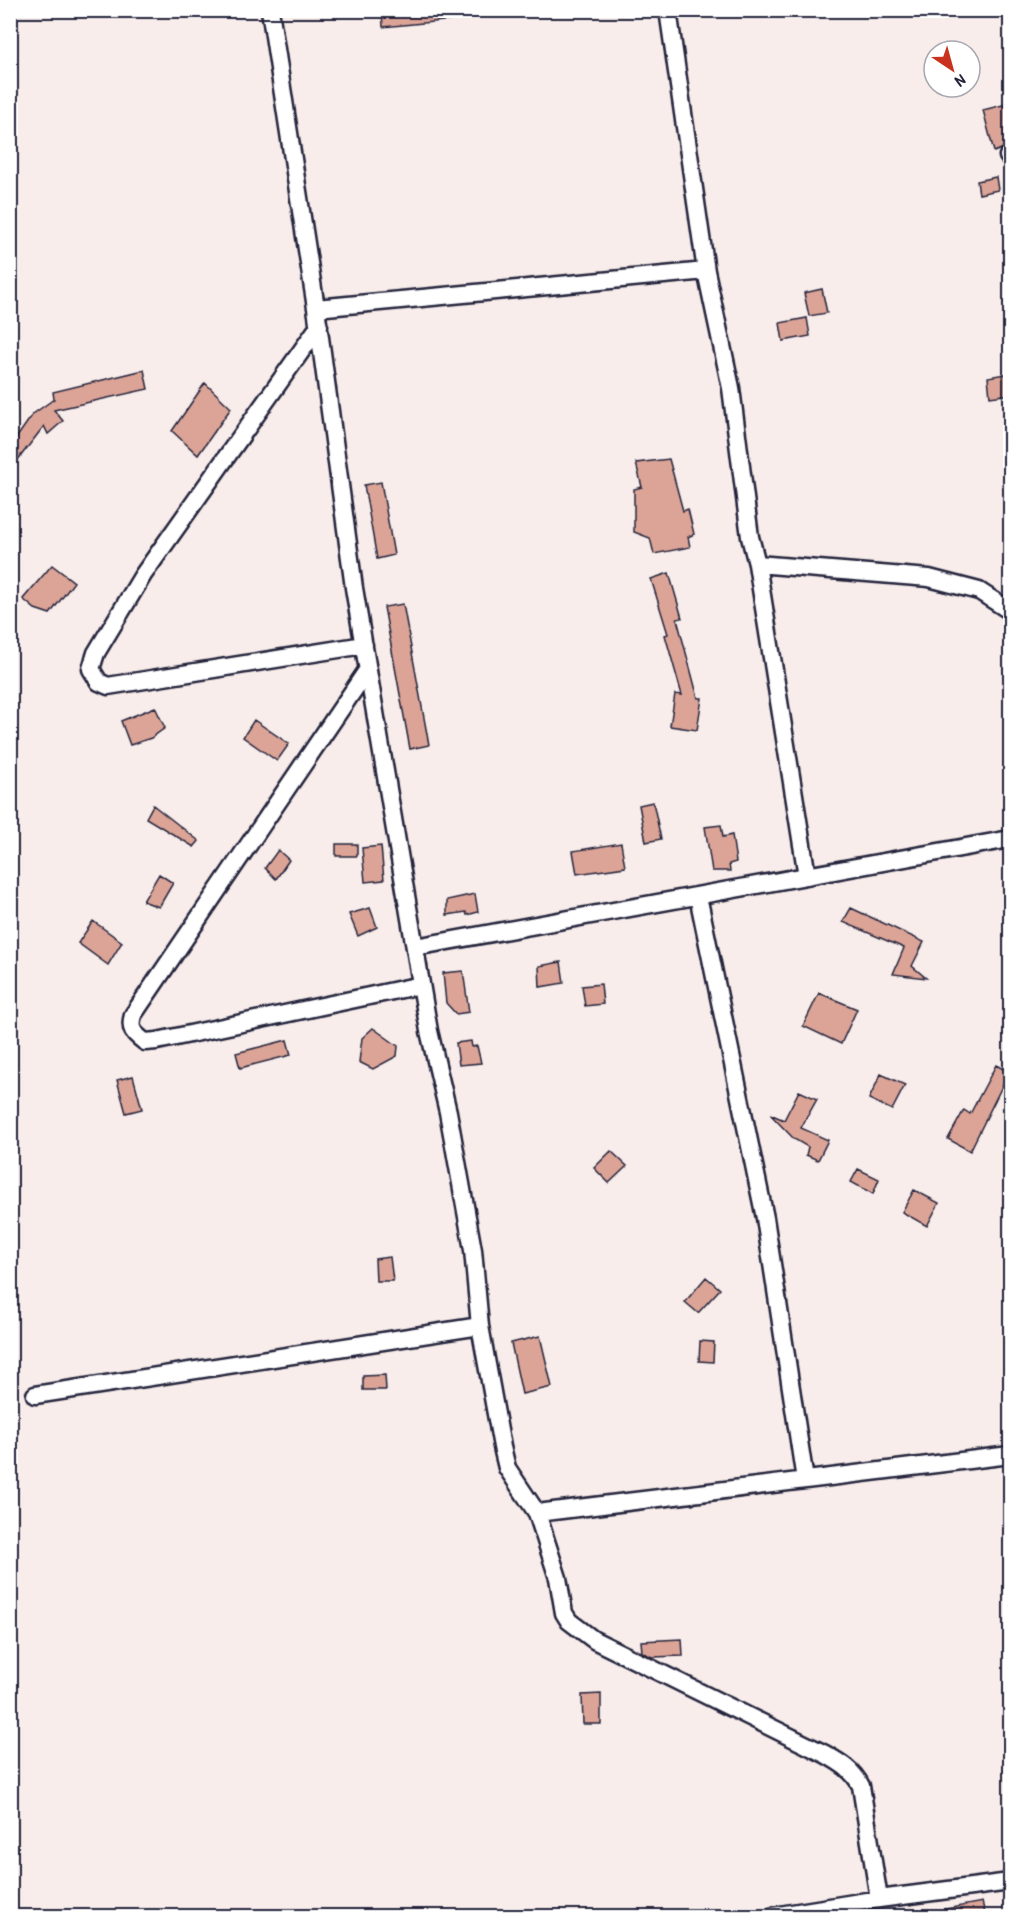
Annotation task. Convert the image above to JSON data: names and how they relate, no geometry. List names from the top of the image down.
{
  "north": "bottom right"
}
